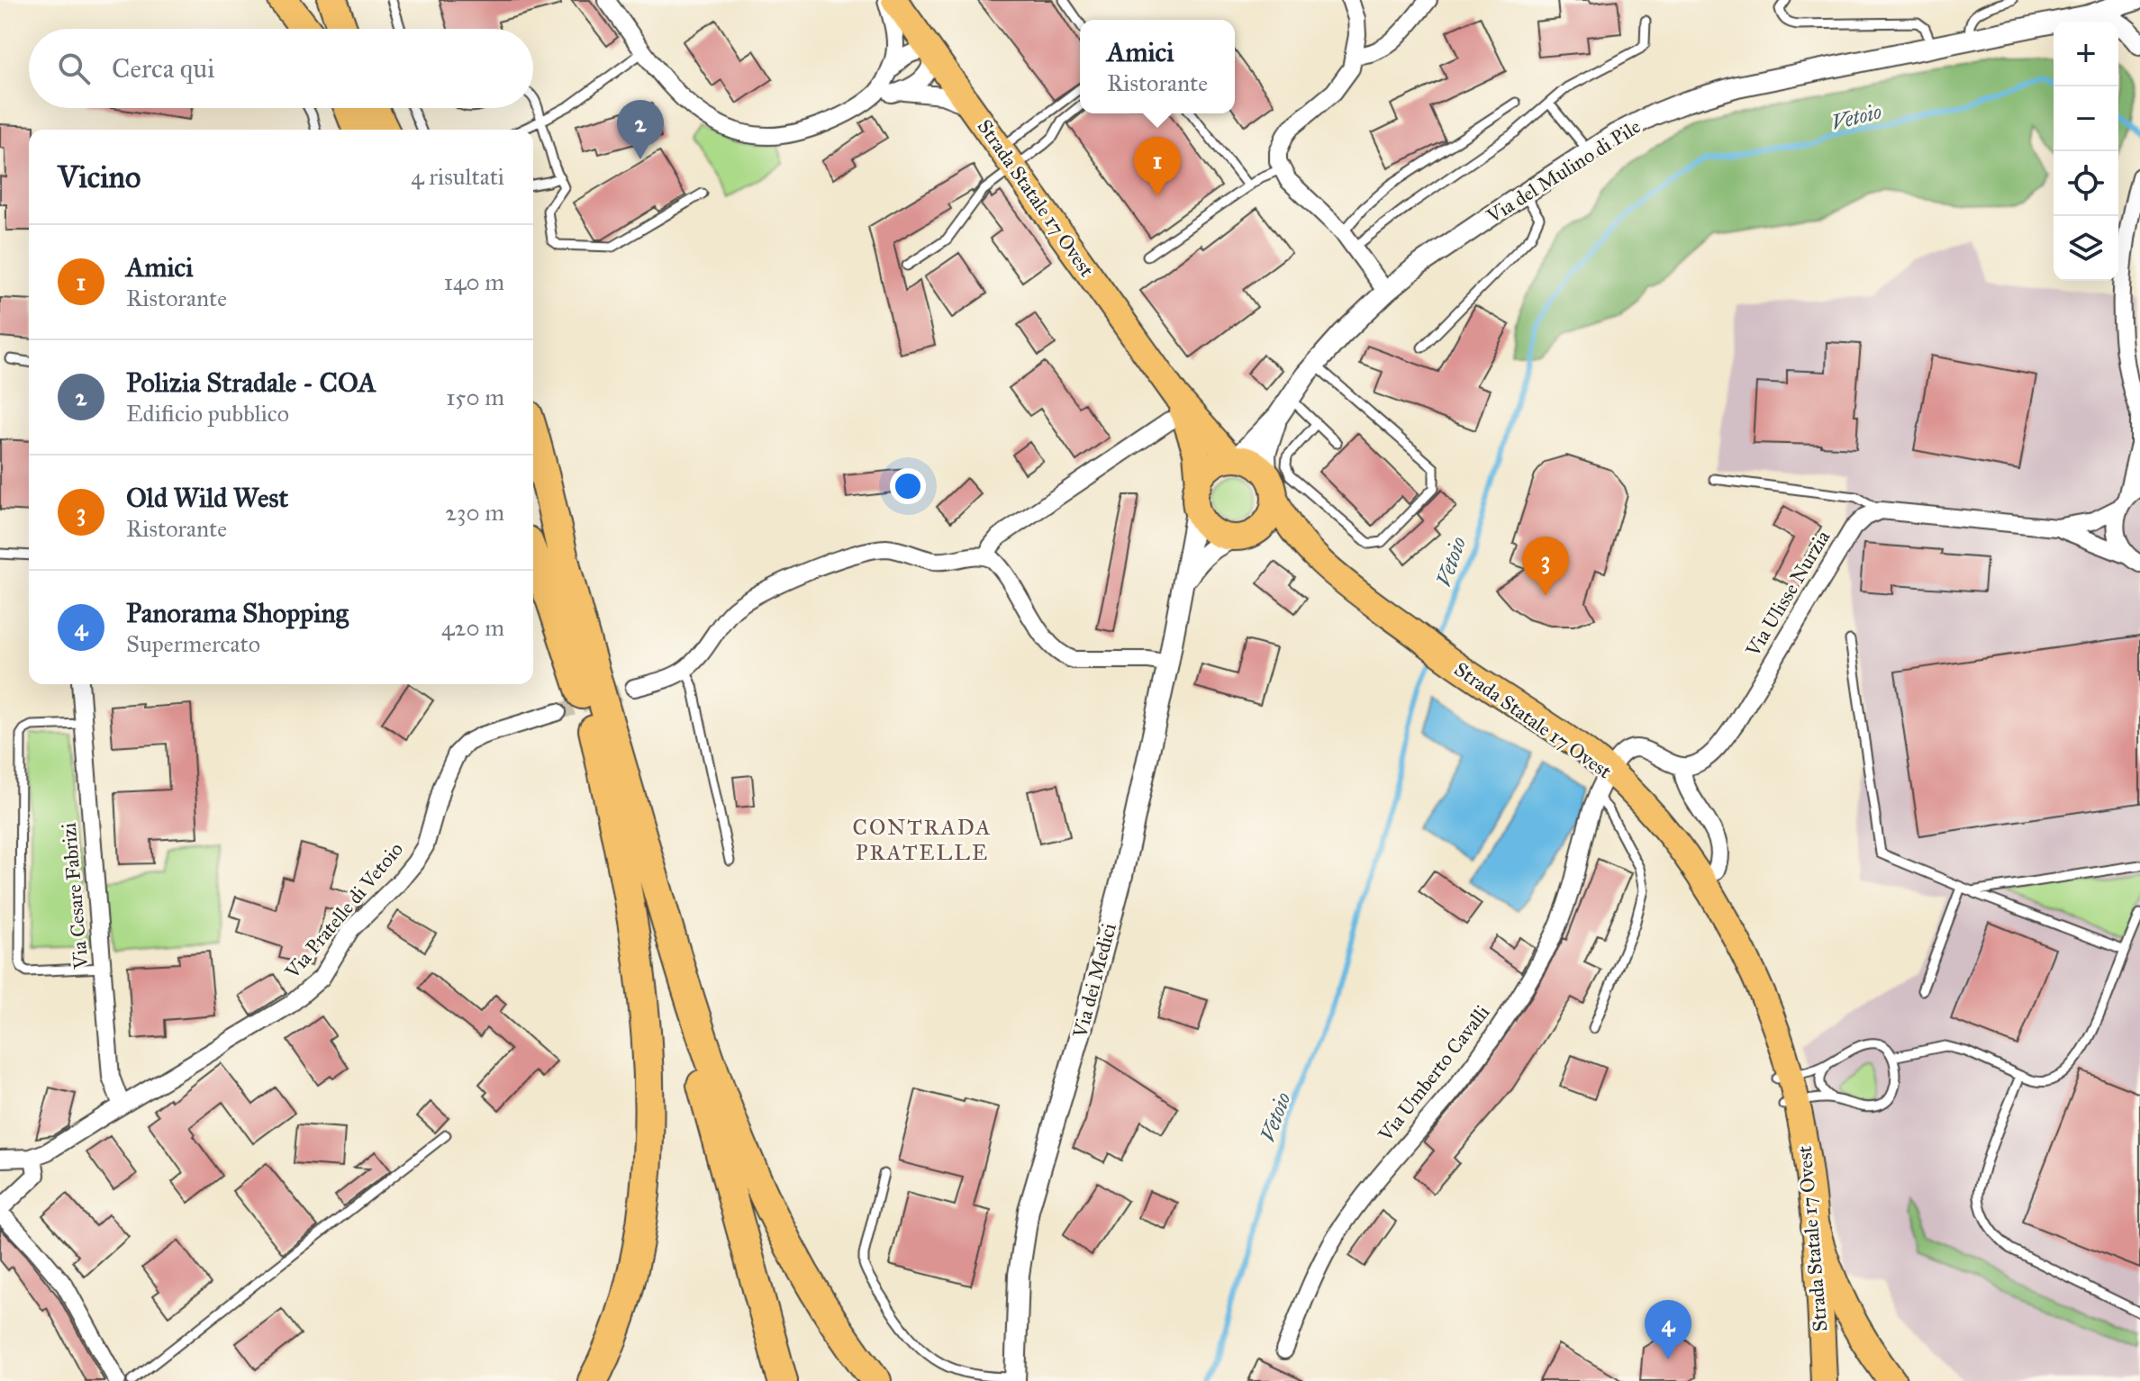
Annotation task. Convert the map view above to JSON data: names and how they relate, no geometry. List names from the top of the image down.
{
  "streets": {
    "main road": ["Strada Statale 17 Ovest"],
    "street": [
      "Via del Mulino di Pile",
      "Via Ulisse Nurzia",
      "Via Cesare Fabrizi",
      "Via Pratelle di Vetoio",
      "Via dei Medici",
      "Via Umberto Cavalli"
    ]
  },
  "crossings": [
    ["Via del Mulino di Pile", "Strada Statale 17 Ovest"],
    ["Via del Mulino di Pile", "Via dei Medici"],
    ["Strada Statale 17 Ovest", "Via dei Medici"],
    ["Strada Statale 17 Ovest", "Via Umberto Cavalli"],
    ["Via Cesare Fabrizi", "Via Pratelle di Vetoio"]
  ],
  "districts": ["CONTRADA PRATELLE"],
  "water": ["Vetoio"],
  "page": {
    "popup": ["Amici", "Ristorante"],
    "map_buttons": ["+", "−"],
    "search": "Cerca qui",
    "pins": [
      "2",
      "1",
      "3",
      "4"
    ],
    "heading": ["Vicino", "4 risultati"],
    "list": [
      {
        "mark": "1",
        "name": "Amici",
        "note": "Ristorante",
        "value": "140 m"
      },
      {
        "mark": "2",
        "name": "Polizia Stradale - COA",
        "note": "Edificio pubblico",
        "value": "150 m"
      },
      {
        "mark": "3",
        "name": "Old Wild West",
        "note": "Ristorante",
        "value": "230 m"
      },
      {
        "mark": "4",
        "name": "Panorama Shopping",
        "note": "Supermercato",
        "value": "420 m"
      }
    ]
  }
}
